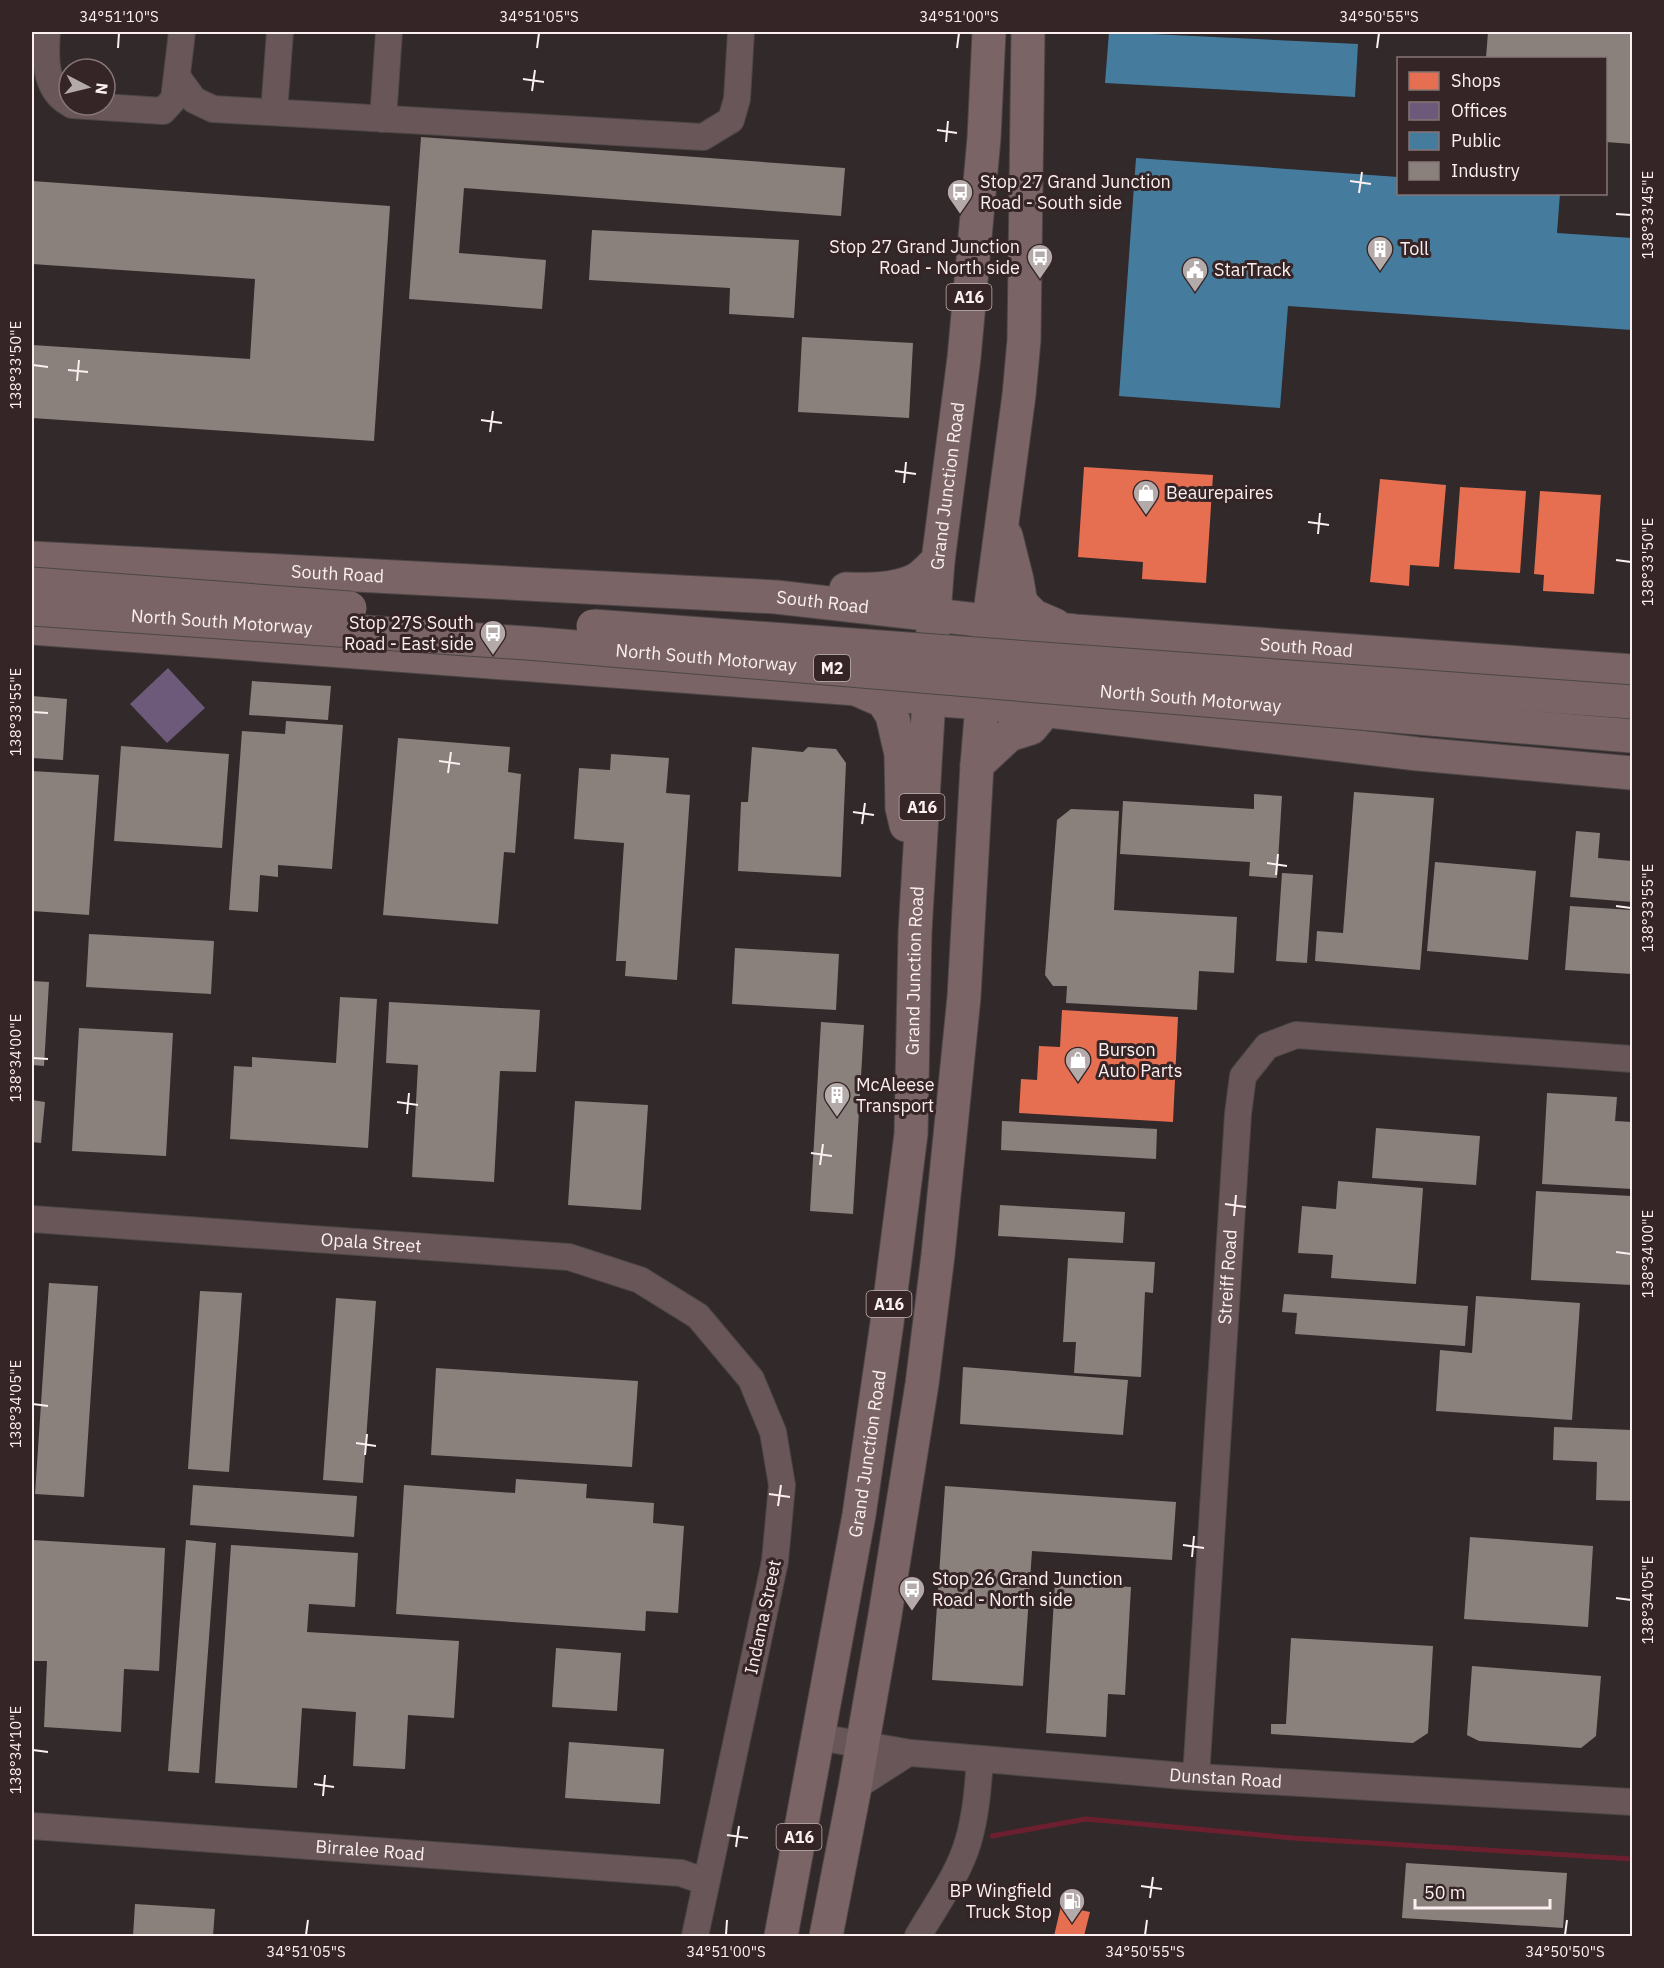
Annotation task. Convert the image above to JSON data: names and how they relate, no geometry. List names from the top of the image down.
{
  "streets": {
    "highway": [
      "A16",
      "Grand Junction Road",
      "South Road",
      "North South Motorway",
      "M2"
    ],
    "street": [
      "Opala Street",
      "Streiff Road",
      "Indama Street",
      "Dunstan Road",
      "Birralee Road"
    ]
  },
  "crossings": [
    ["A16", "South Road"],
    ["A16", "Dunstan Road"],
    ["Grand Junction Road", "South Road"],
    ["Grand Junction Road", "Dunstan Road"],
    ["Opala Street", "Indama Street"],
    ["Streiff Road", "Dunstan Road"],
    ["Indama Street", "Birralee Road"]
  ],
  "places": {
    "bus stop": [
      "Stop 27 Grand Junction Road - South side",
      "Stop 27 Grand Junction Road - North side",
      "Stop 27S South Road - East side",
      "Stop 26 Grand Junction Road - North side"
    ],
    "building": ["Toll", "McAleese Transport"],
    "public building": ["StarTrack"],
    "shop": ["Beaurepaires", "Burson Auto Parts"],
    "fuel station": ["BP Wingfield Truck Stop"]
  },
  "legend": [
    "Shops",
    "Offices",
    "Public",
    "Industry"
  ],
  "scale_bar": "50 m",
  "north": "right",
  "coordinates": [
    "34°51'10\"S",
    "34°51'05\"S",
    "34°51'00\"S",
    "34°50'55\"S",
    "138°33'45\"E",
    "138°33'50\"E",
    "138°33'55\"E",
    "138°34'00\"E",
    "138°34'05\"E",
    "138°34'10\"E",
    "34°50'50\"S"
  ]
}
